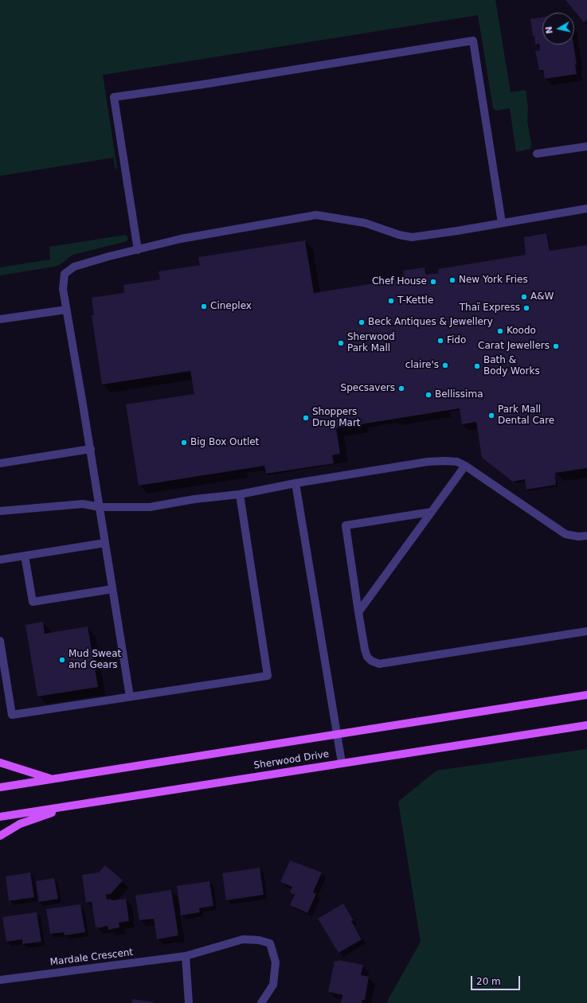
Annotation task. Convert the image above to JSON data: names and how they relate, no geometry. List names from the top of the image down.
{
  "streets": {
    "main road": ["Sherwood Drive"],
    "street": ["Mardale Crescent"]
  },
  "places": [
    "New York Fries",
    "Chef House",
    "A&W",
    "T-Kettle",
    "Cineplex",
    "Thaï Express",
    "Beck Antiques & Jewellery",
    "Koodo",
    "Fido",
    "Sherwood Park Mall",
    "Carat Jewellers",
    "claire's",
    "Bath & Body Works",
    "Specsavers",
    "Bellissima",
    "Park Mall Dental Care",
    "Shoppers Drug Mart",
    "Big Box Outlet",
    "Mud Sweat and Gears"
  ],
  "scale_bar": "20 m",
  "north": "left"
}
